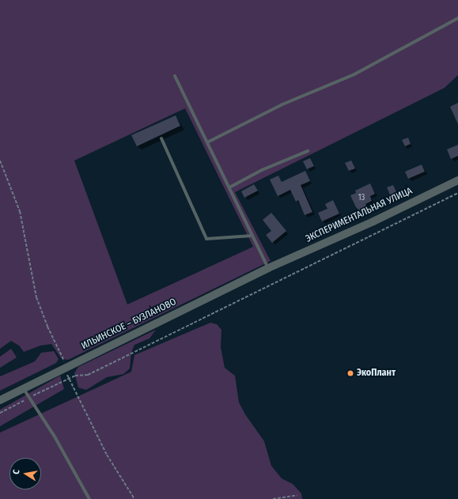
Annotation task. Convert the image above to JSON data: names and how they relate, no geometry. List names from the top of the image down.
{
  "streets": {
    "street": ["ЭКСПЕРИМЕНТАЛЬНАЯ УЛИЦА", "ИЛЬИНСКОЕ – БУЗЛАНОВО"]
  },
  "crossings": [
    ["ЭКСПЕРИМЕНТАЛЬНАЯ УЛИЦА", "ИЛЬИНСКОЕ – БУЗЛАНОВО"]
  ],
  "places": ["ЭкоПлант"],
  "house_numbers": ["13"],
  "north": "left"
}
